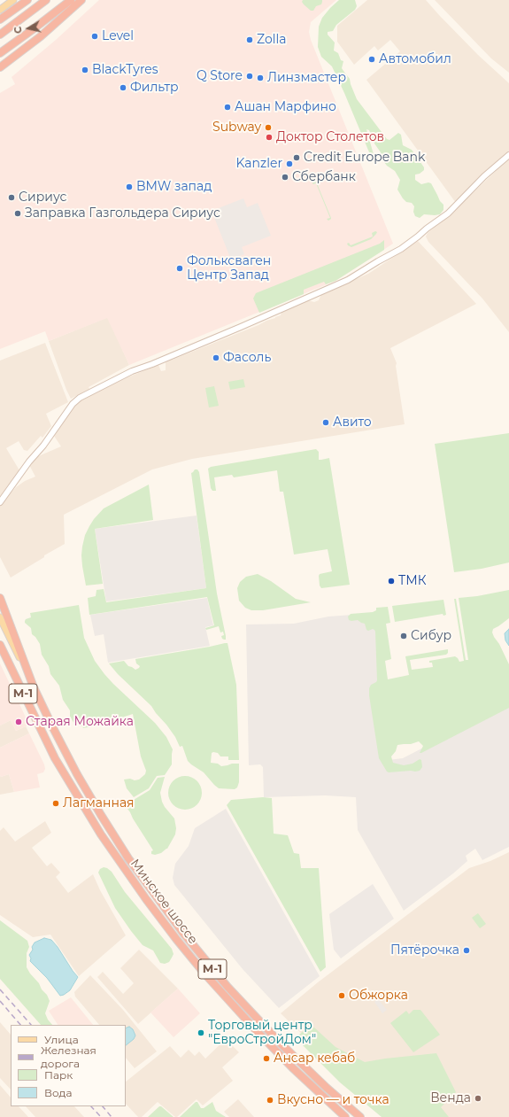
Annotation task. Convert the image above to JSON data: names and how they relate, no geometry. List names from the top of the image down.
{
  "streets": {
    "highway": ["М-1", "Минское шоссе"]
  },
  "crossings": [
    ["М-1", "Минское шоссе"]
  ],
  "places": [
    "Level",
    "Zolla",
    "Автомобил",
    "BlackTyres",
    "Q Store",
    "Линзмастер",
    "Фильтр",
    "Ашан Марфино",
    "Subway",
    "Доктор Столетов",
    "Credit Europe Bank",
    "Kanzler",
    "Сбербанк",
    "BMW запад",
    "Сириус",
    "Заправка Газгольдера Сириус",
    "Фольксваген Центр Запад",
    "Фасоль",
    "Авито",
    "ТМК",
    "Сибур",
    "Старая Можайка",
    "Лагманная",
    "Пятёрочка",
    "Обжорка",
    "Торговый центр \"ЕвроСтройДом\"",
    "Ансар кебаб",
    "Венда",
    "Вкусно — и точка"
  ],
  "legend": [
    "Улица",
    "Железная дорога",
    "Парк",
    "Вода"
  ],
  "north": "left"
}
